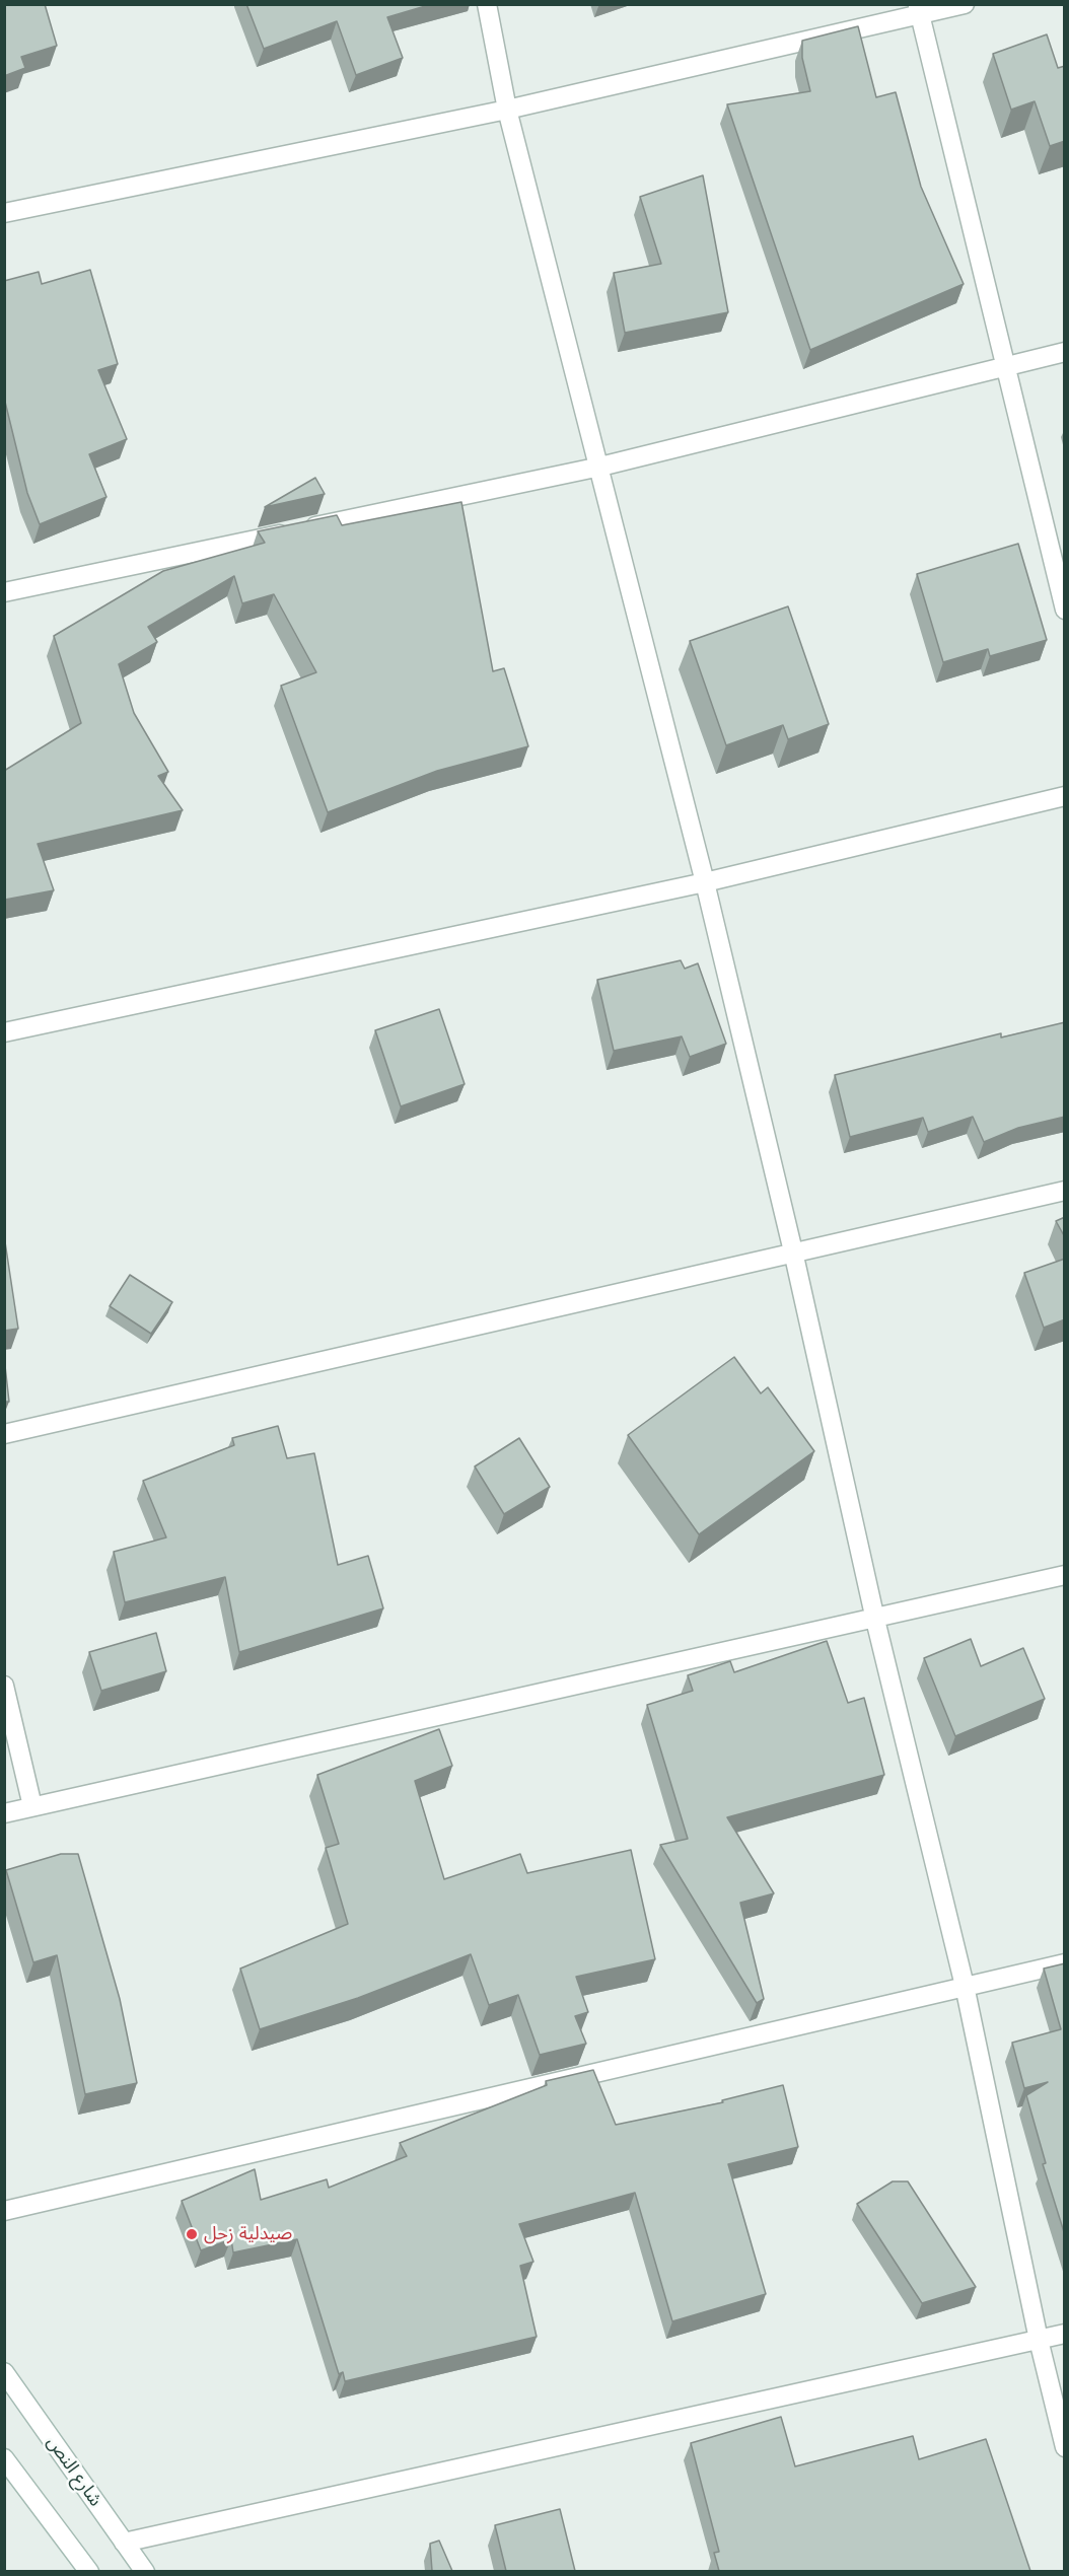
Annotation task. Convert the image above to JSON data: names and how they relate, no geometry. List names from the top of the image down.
{
  "streets": {
    "street": ["شارع النص"]
  },
  "places": ["صيدلية زحل"]
}
